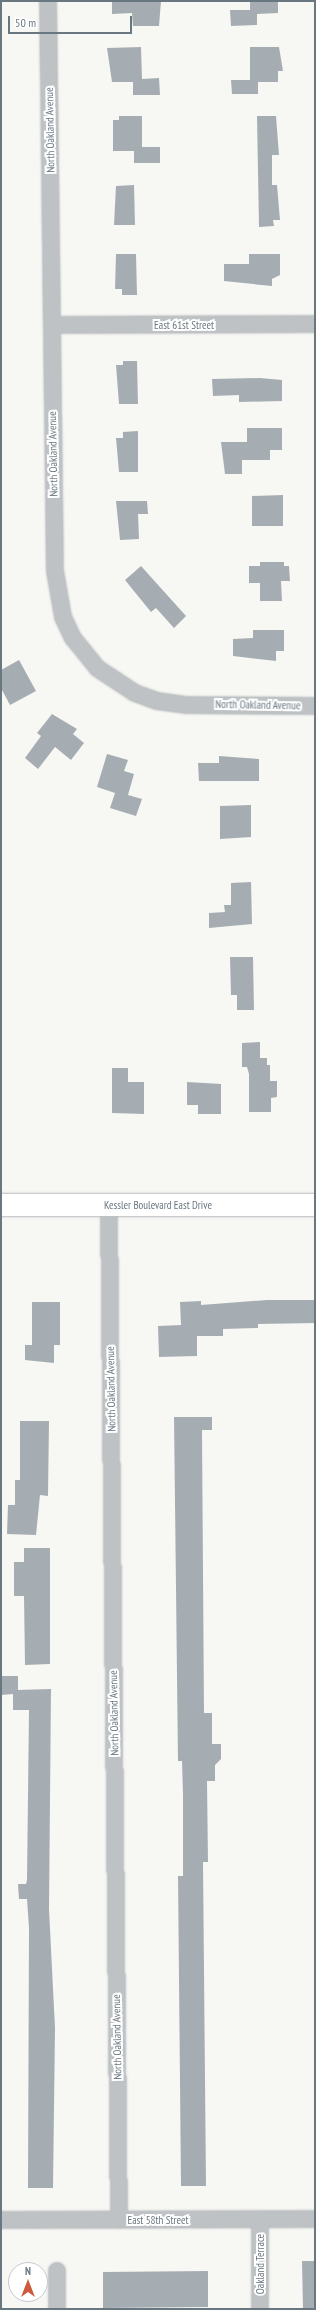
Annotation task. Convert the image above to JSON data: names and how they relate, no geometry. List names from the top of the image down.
{
  "streets": {
    "main road": ["Kessler Boulevard East Drive"],
    "street": [
      "North Oakland Avenue",
      "East 61st Street",
      "East 58th Street",
      "Oakland Terrace"
    ]
  },
  "crossings": [
    ["North Oakland Avenue", "East 61st Street"],
    ["North Oakland Avenue", "Kessler Boulevard East Drive"],
    ["North Oakland Avenue", "East 58th Street"],
    ["East 58th Street", "Oakland Terrace"]
  ],
  "scale_bar": "50 m",
  "north": "top"
}
